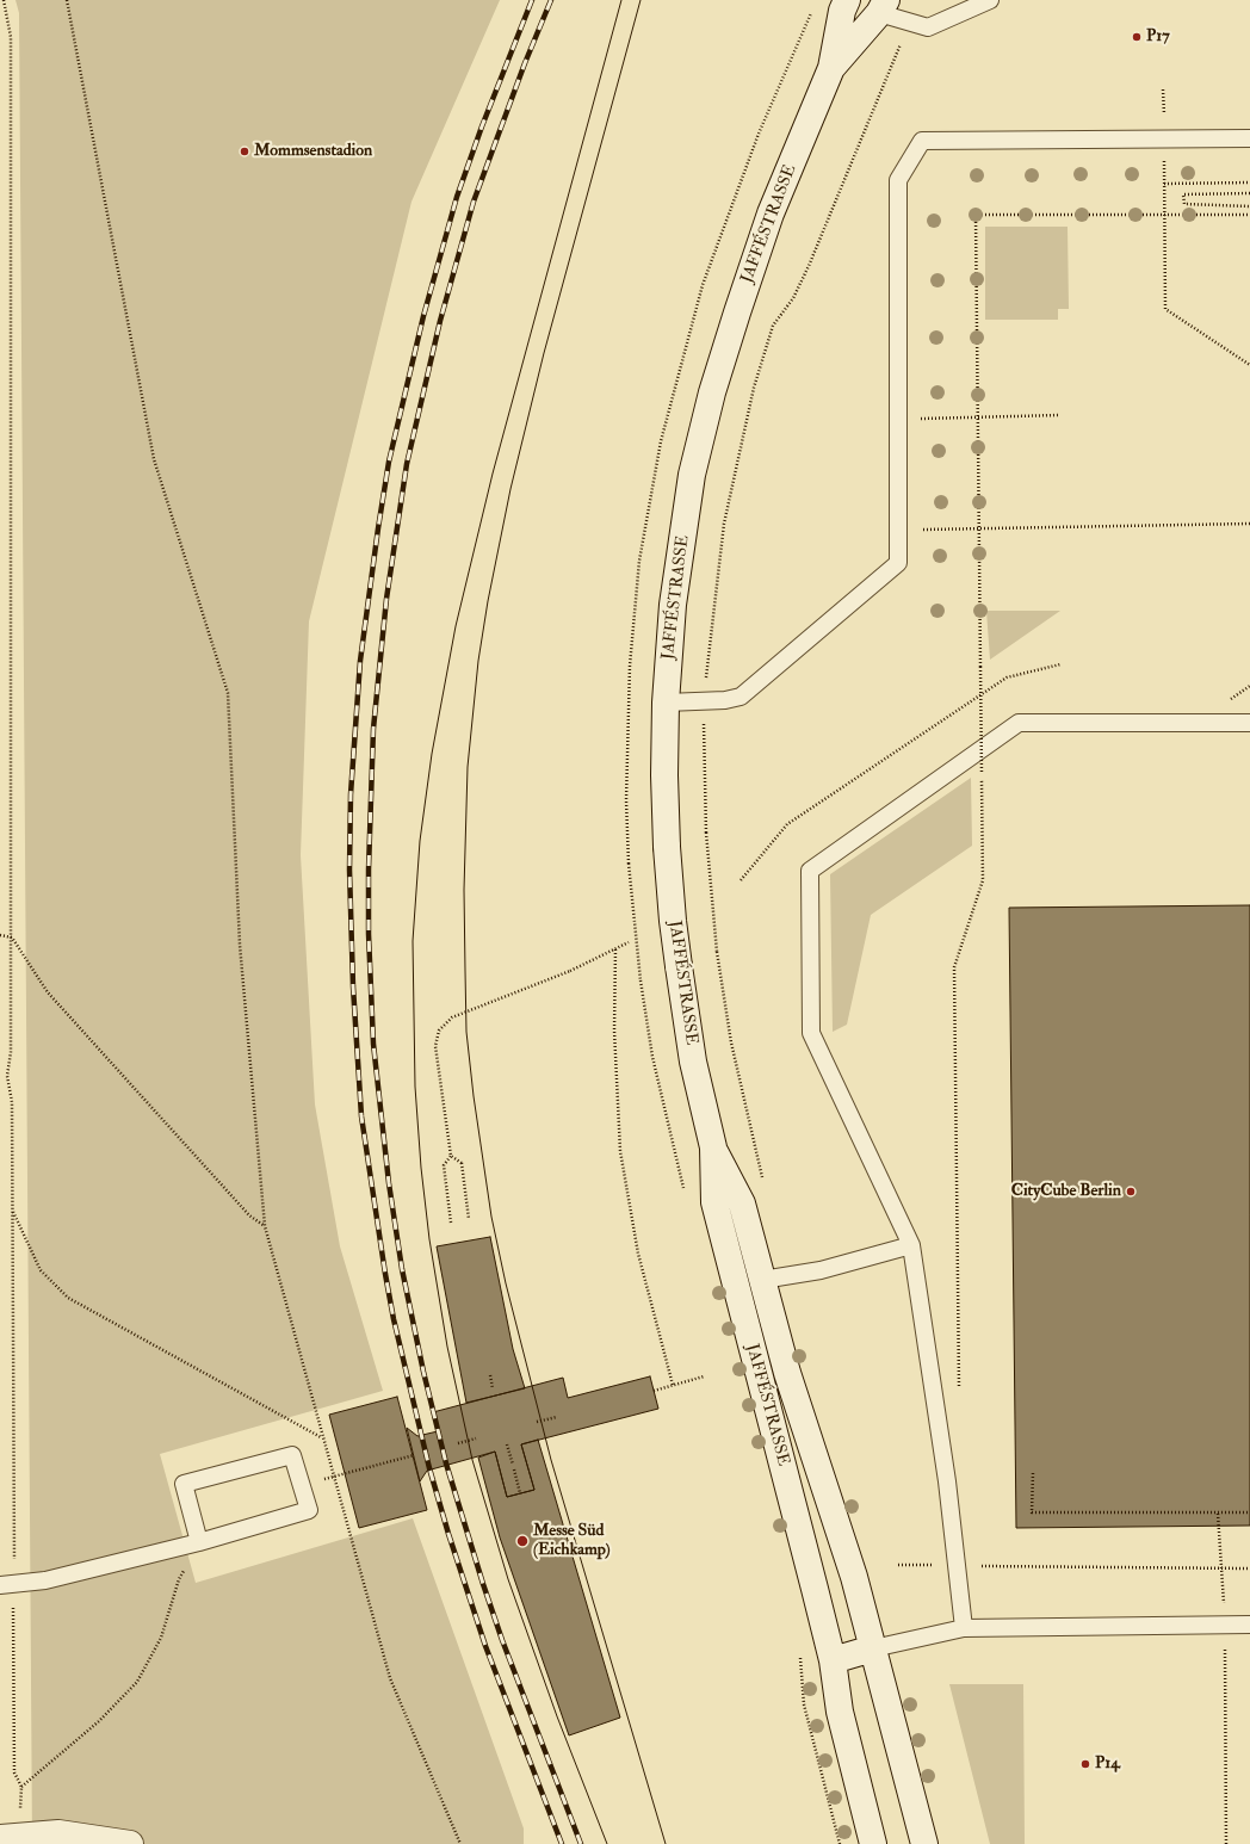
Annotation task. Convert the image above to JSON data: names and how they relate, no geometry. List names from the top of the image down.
{
  "streets": {
    "main road": ["JAFFÉSTRASSE"]
  },
  "places": [
    "P17",
    "Mommsenstadion",
    "CityCube Berlin",
    "Messe Süd (Eichkamp)",
    "P14"
  ]
}
